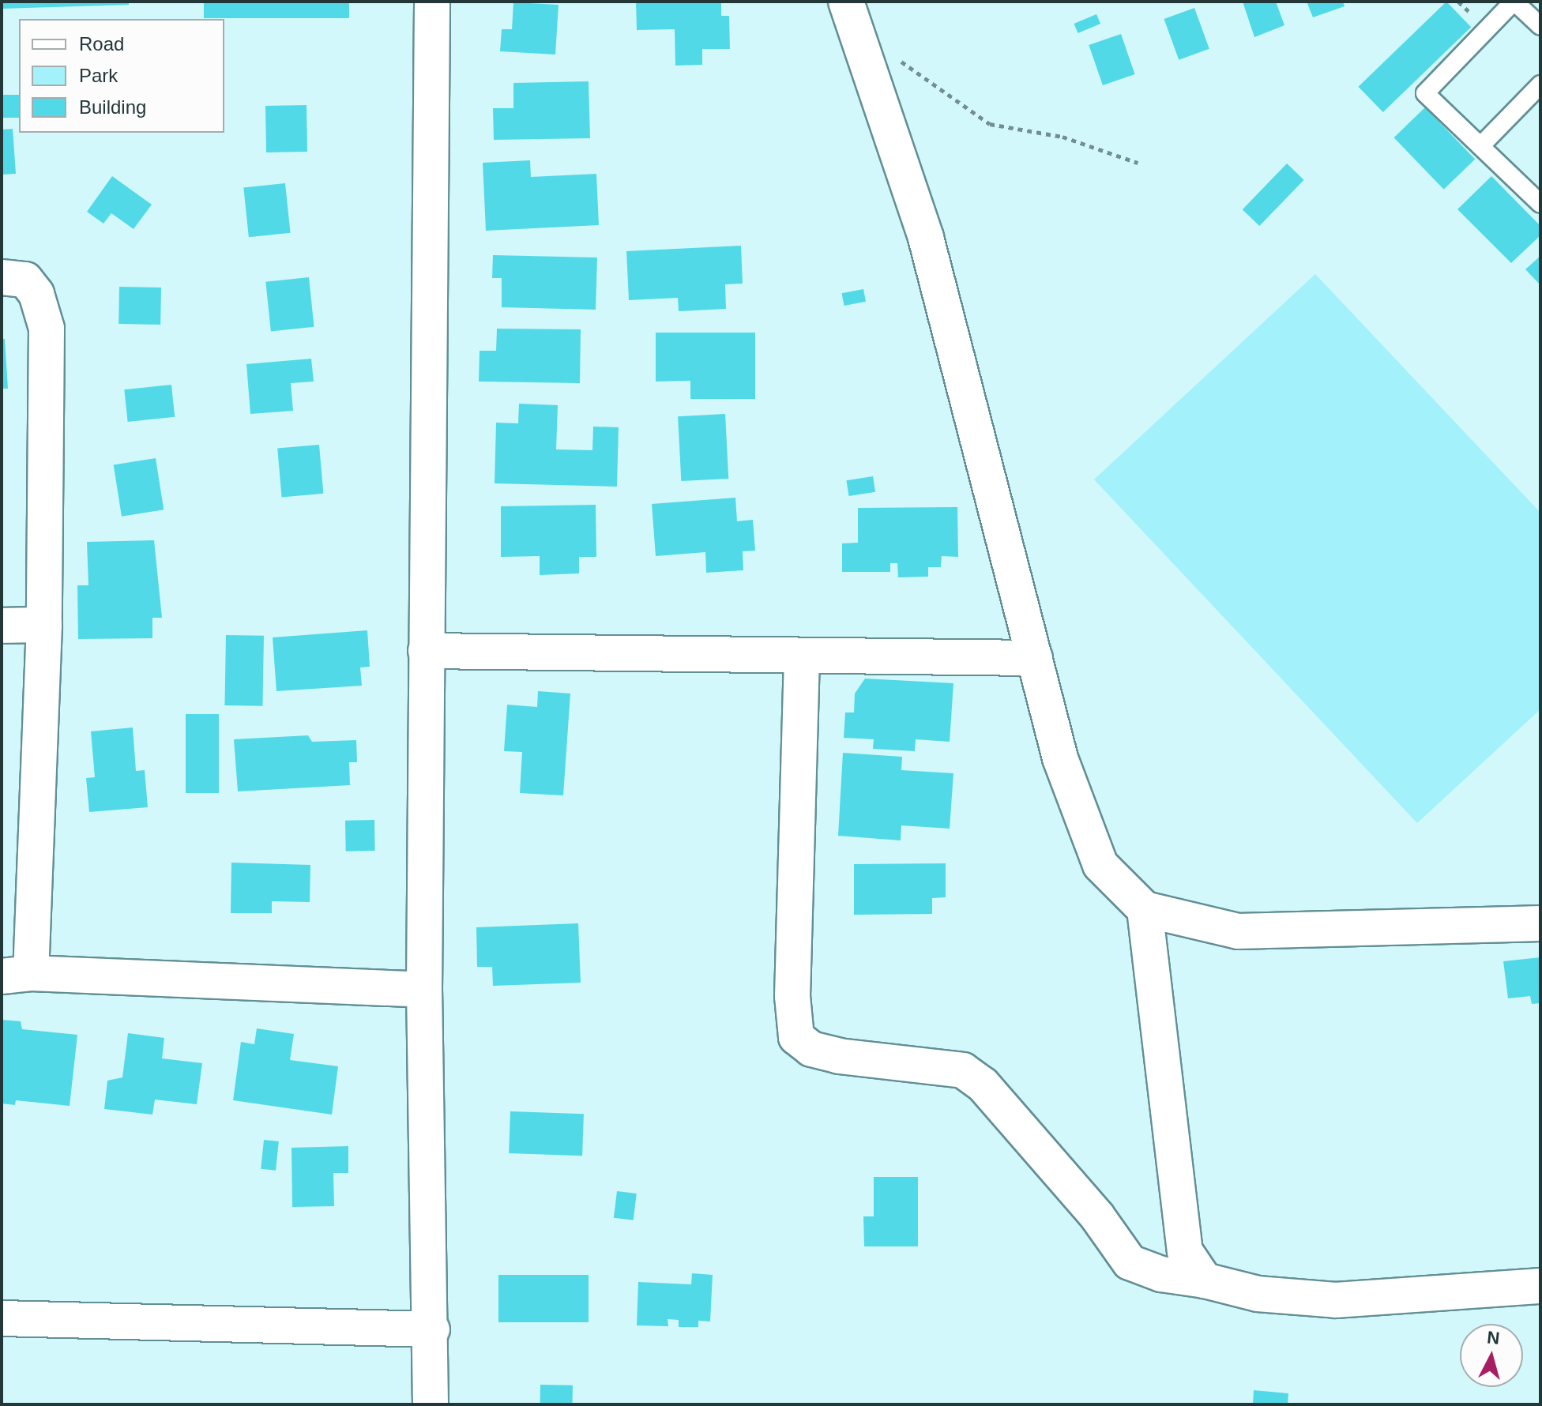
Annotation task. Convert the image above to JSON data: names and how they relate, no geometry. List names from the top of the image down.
{
  "legend": ["Road", "Park", "Building"],
  "north": "top"
}
